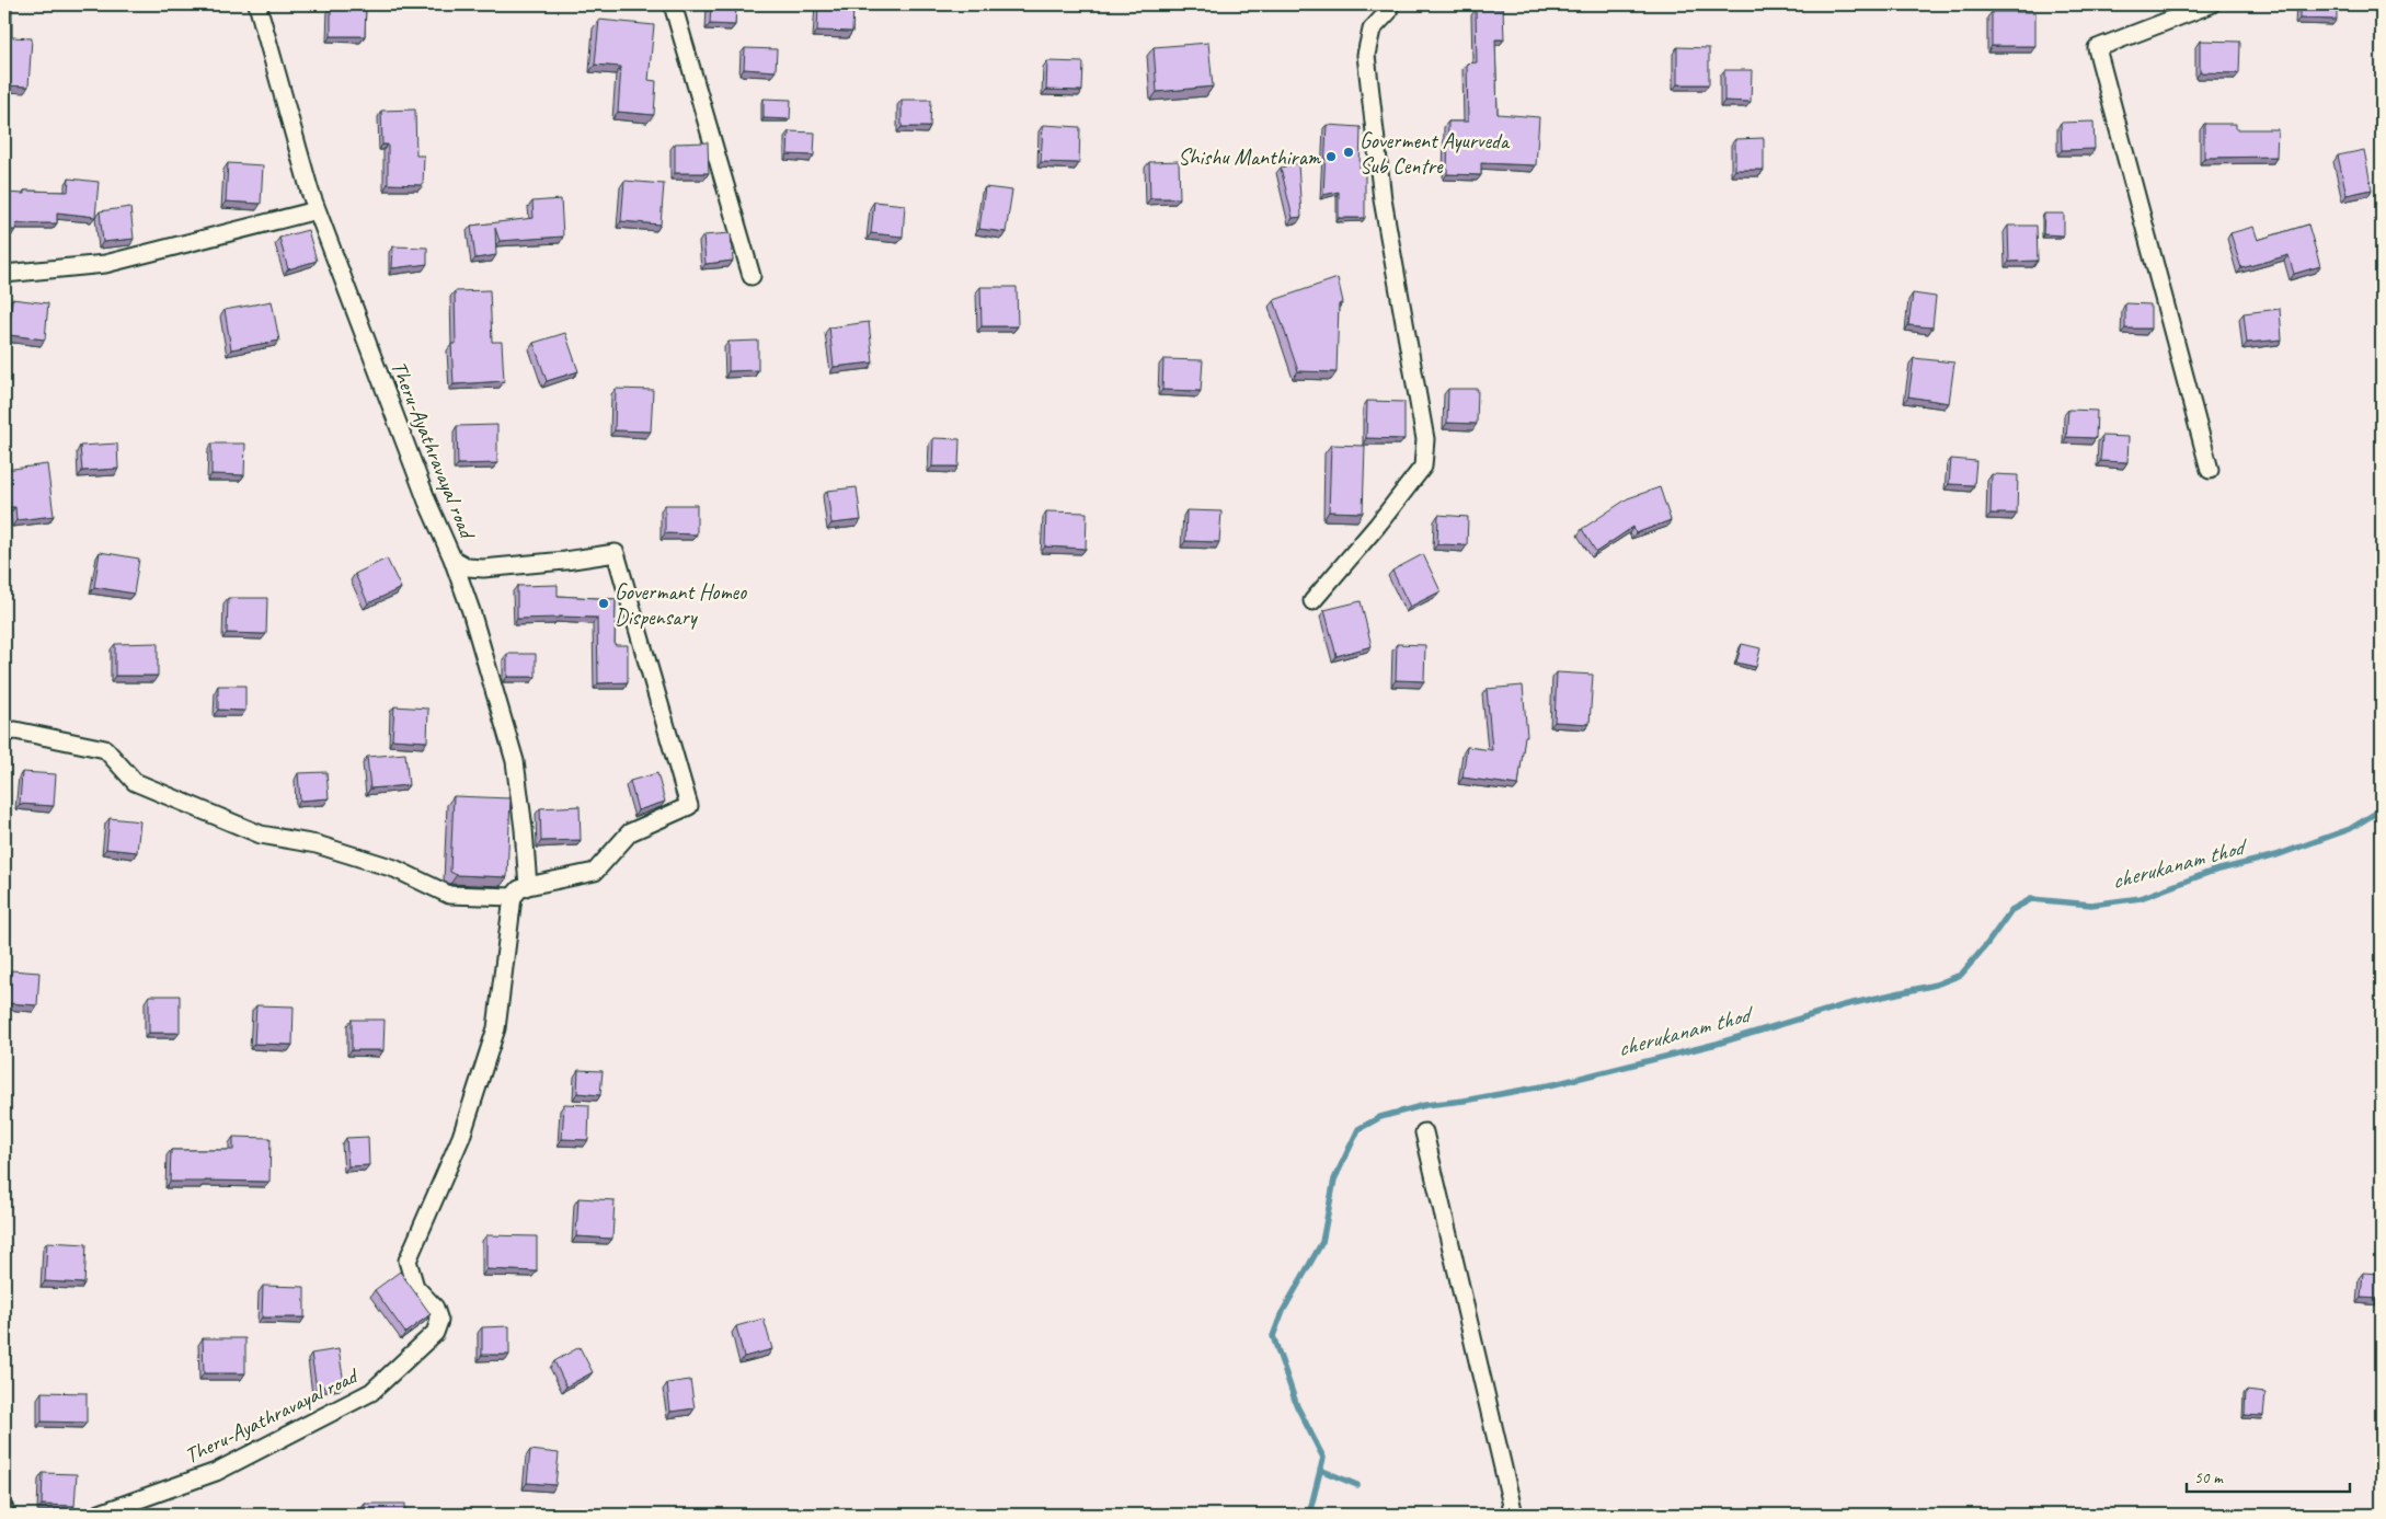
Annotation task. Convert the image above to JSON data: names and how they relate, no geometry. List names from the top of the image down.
{
  "streets": {
    "street": ["Theru-Ayathravayal road"]
  },
  "water": ["cherukanam thod"],
  "places": ["Goverment Ayurveda Sub Centre", "Shishu Manthiram", "Govermant Homeo Dispensary"],
  "scale_bar": "50 m"
}
